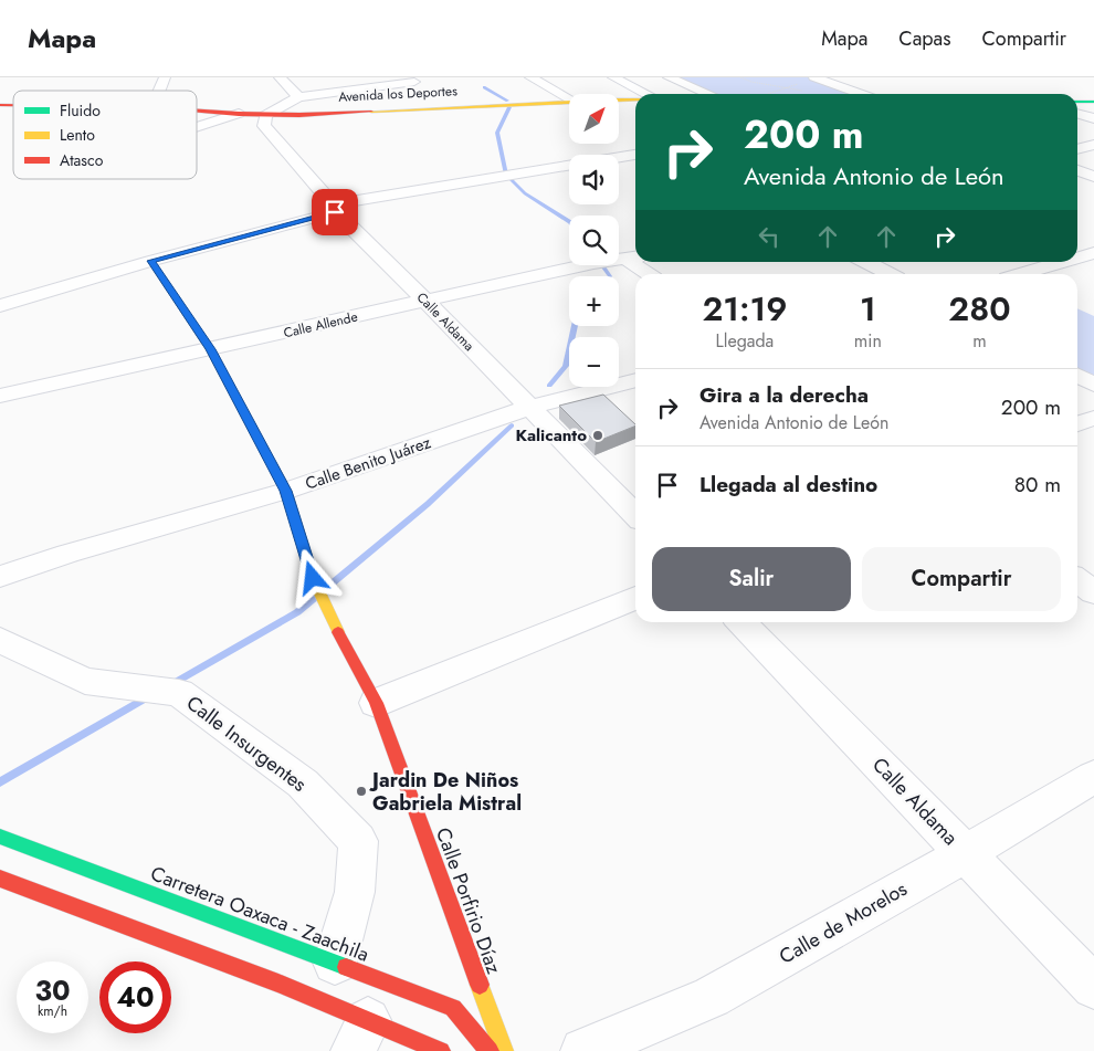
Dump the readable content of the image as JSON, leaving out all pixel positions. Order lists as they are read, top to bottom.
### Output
{
  "streets": {
    "street": [
      "Avenida los Deportes",
      "Calle Aldama",
      "Calle Allende",
      "Calle Benito Juárez",
      "Calle Insurgentes",
      "Calle Porfirio Díaz",
      "Carretera Oaxaca - Zaachila",
      "Calle de Morelos"
    ]
  },
  "crossings": [
    ["Avenida los Deportes", "Calle Aldama"],
    ["Calle Aldama", "Calle Allende"],
    ["Calle Aldama", "Calle Benito Juárez"],
    ["Calle Aldama", "Calle de Morelos"],
    ["Calle Benito Juárez", "Calle Porfirio Díaz"],
    ["Calle Insurgentes", "Carretera Oaxaca - Zaachila"]
  ],
  "places": ["Kalicanto", "Jardin De Niños Gabriela Mistral"],
  "legend": ["Fluido", "Lento", "Atasco"],
  "north": "top right",
  "page": {
    "header": "Mapa",
    "nav": ["Mapa", "Capas", "Compartir"],
    "map_buttons": ["+", "−"],
    "turn": ["200 m", "Avenida Antonio de León"],
    "eta": [
      "21:19",
      "Llegada",
      "1",
      "min",
      "280",
      "m"
    ],
    "list": [
      {
        "name": "Gira a la derecha",
        "note": "Avenida Antonio de León",
        "value": "200 m"
      },
      {
        "name": "Llegada al destino",
        "value": "80 m"
      }
    ],
    "buttons": ["Salir", "Compartir"],
    "speed": "30 km/h",
    "limit": "40"
  }
}
